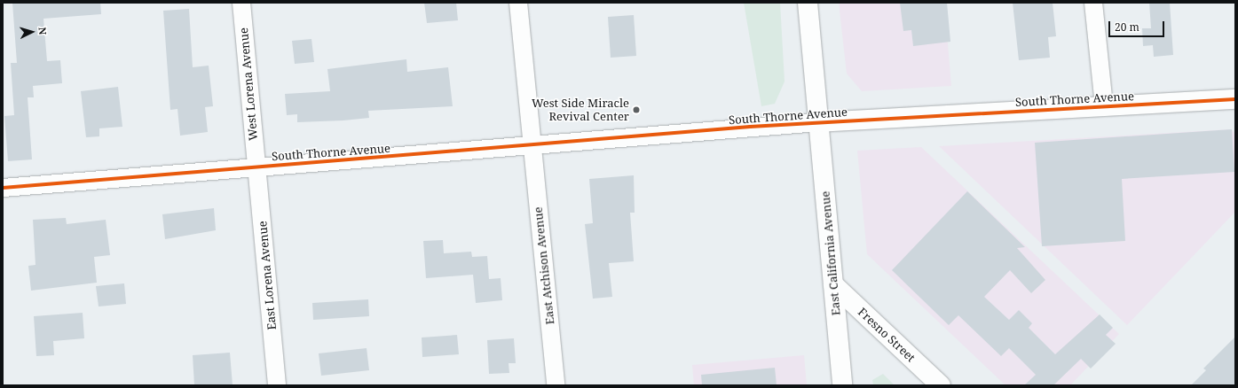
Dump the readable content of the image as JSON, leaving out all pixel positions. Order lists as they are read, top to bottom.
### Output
{
  "streets": {
    "main road": ["South Thorne Avenue", "East California Avenue", "Fresno Street"],
    "street": ["West Lorena Avenue", "East Atchison Avenue", "East Lorena Avenue"]
  },
  "crossings": [
    ["West Lorena Avenue", "South Thorne Avenue"],
    ["West Lorena Avenue", "East Lorena Avenue"],
    ["South Thorne Avenue", "East California Avenue"],
    ["South Thorne Avenue", "East Atchison Avenue"],
    ["South Thorne Avenue", "East Lorena Avenue"],
    ["East California Avenue", "Fresno Street"]
  ],
  "places": ["West Side Miracle Revival Center"],
  "scale_bar": "20 m",
  "north": "right"
}
